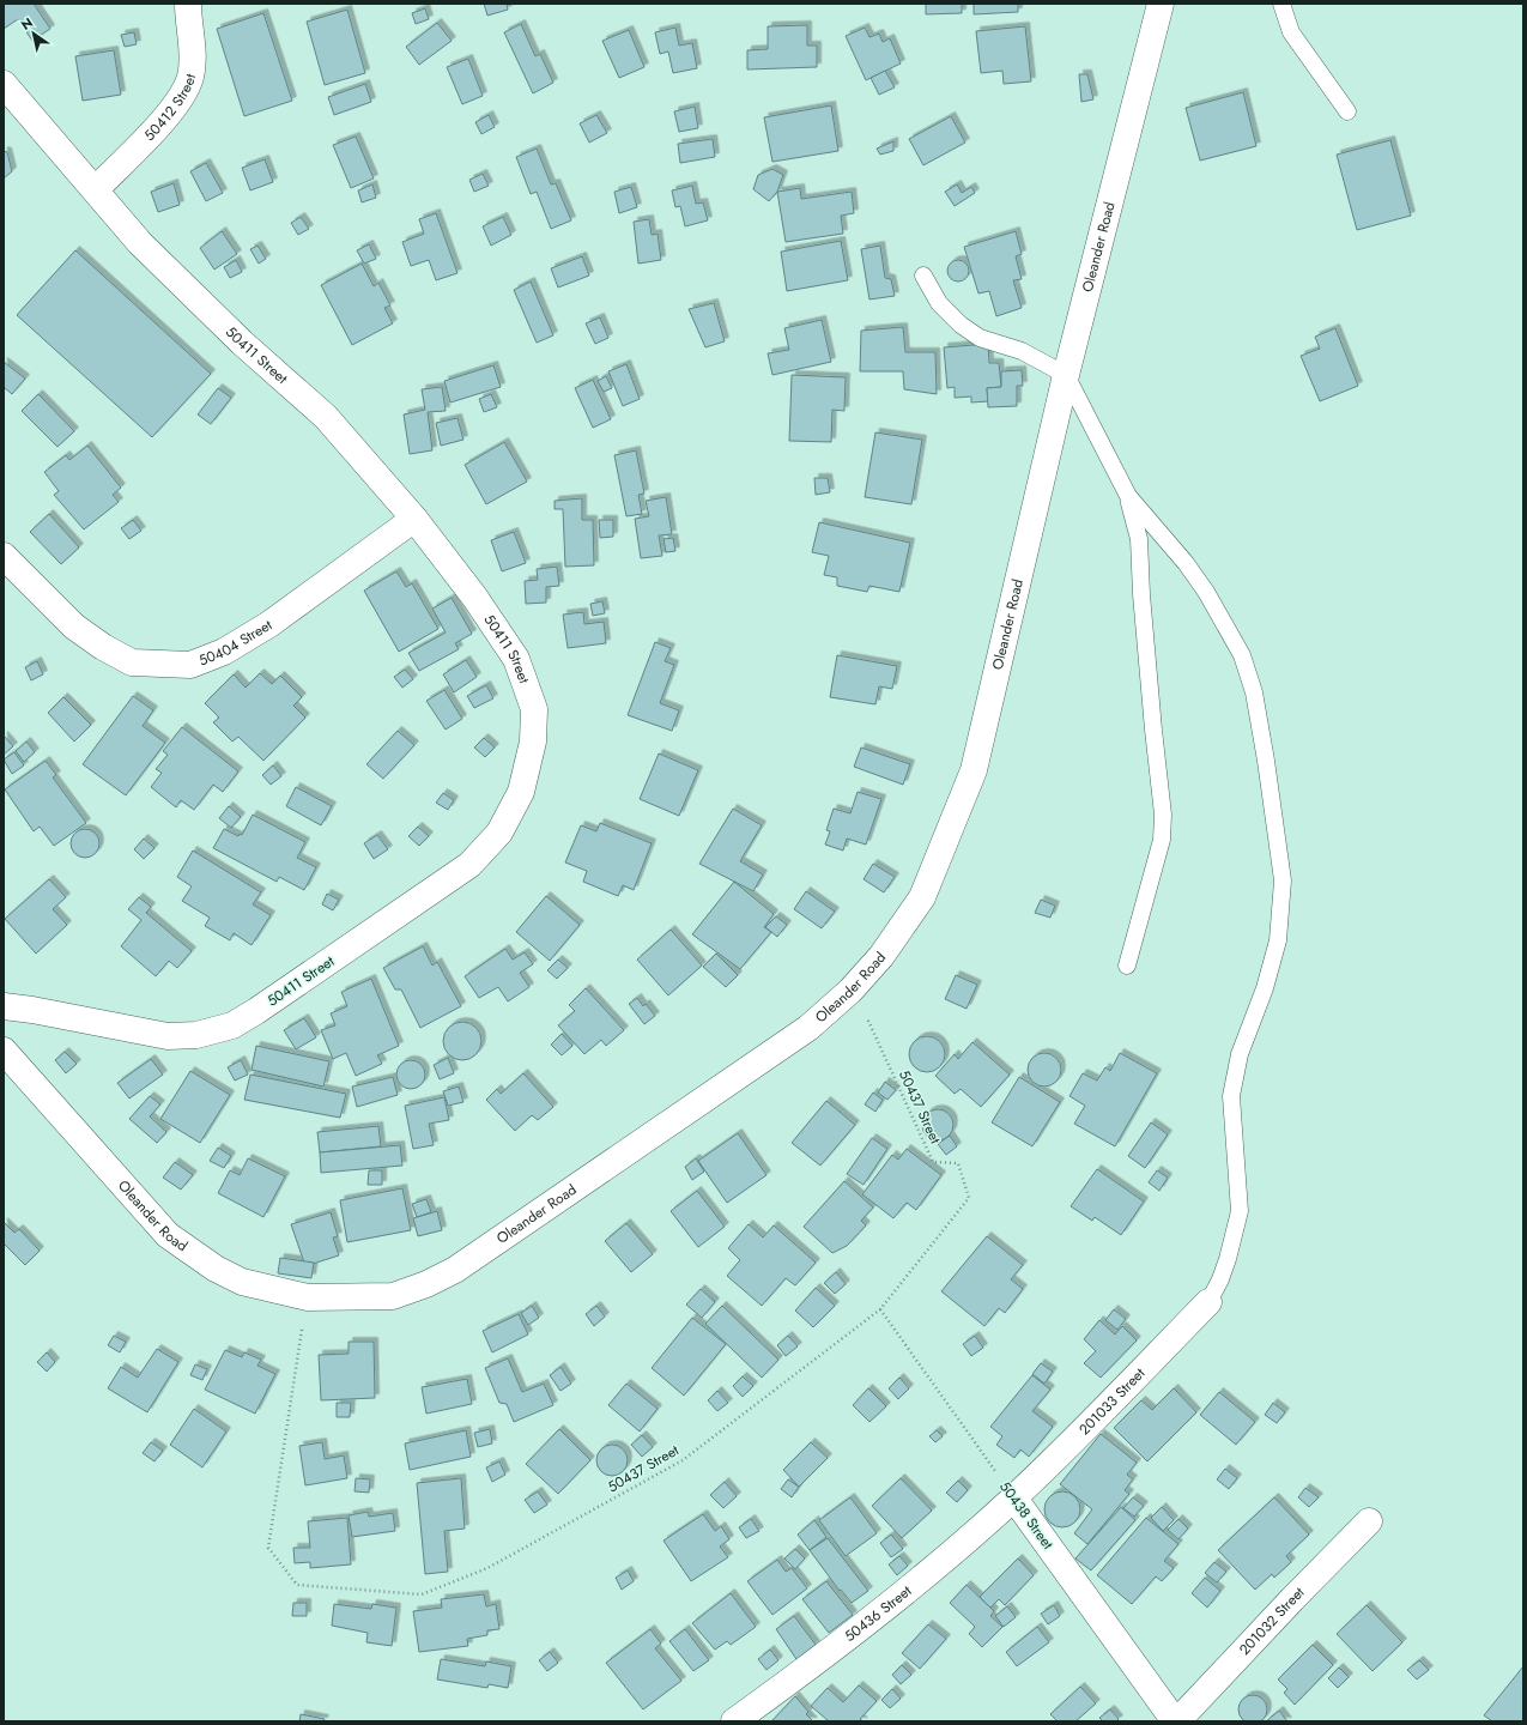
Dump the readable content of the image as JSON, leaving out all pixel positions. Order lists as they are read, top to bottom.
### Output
{
  "streets": {
    "street": [
      "50412 Street",
      "Oleander Road",
      "50411 Street",
      "50404 Street",
      "201033 Street",
      "50438 Street",
      "50436 Street",
      "201032 Street"
    ],
    "path": ["50437 Street"]
  },
  "crossings": [
    ["50412 Street", "50411 Street"],
    ["Oleander Road", "50437 Street"],
    ["50411 Street", "50404 Street"],
    ["50437 Street", "50438 Street"],
    ["201033 Street", "50438 Street"],
    ["201033 Street", "50436 Street"],
    ["50438 Street", "50436 Street"],
    ["50438 Street", "201032 Street"]
  ],
  "north": "top left"
}
